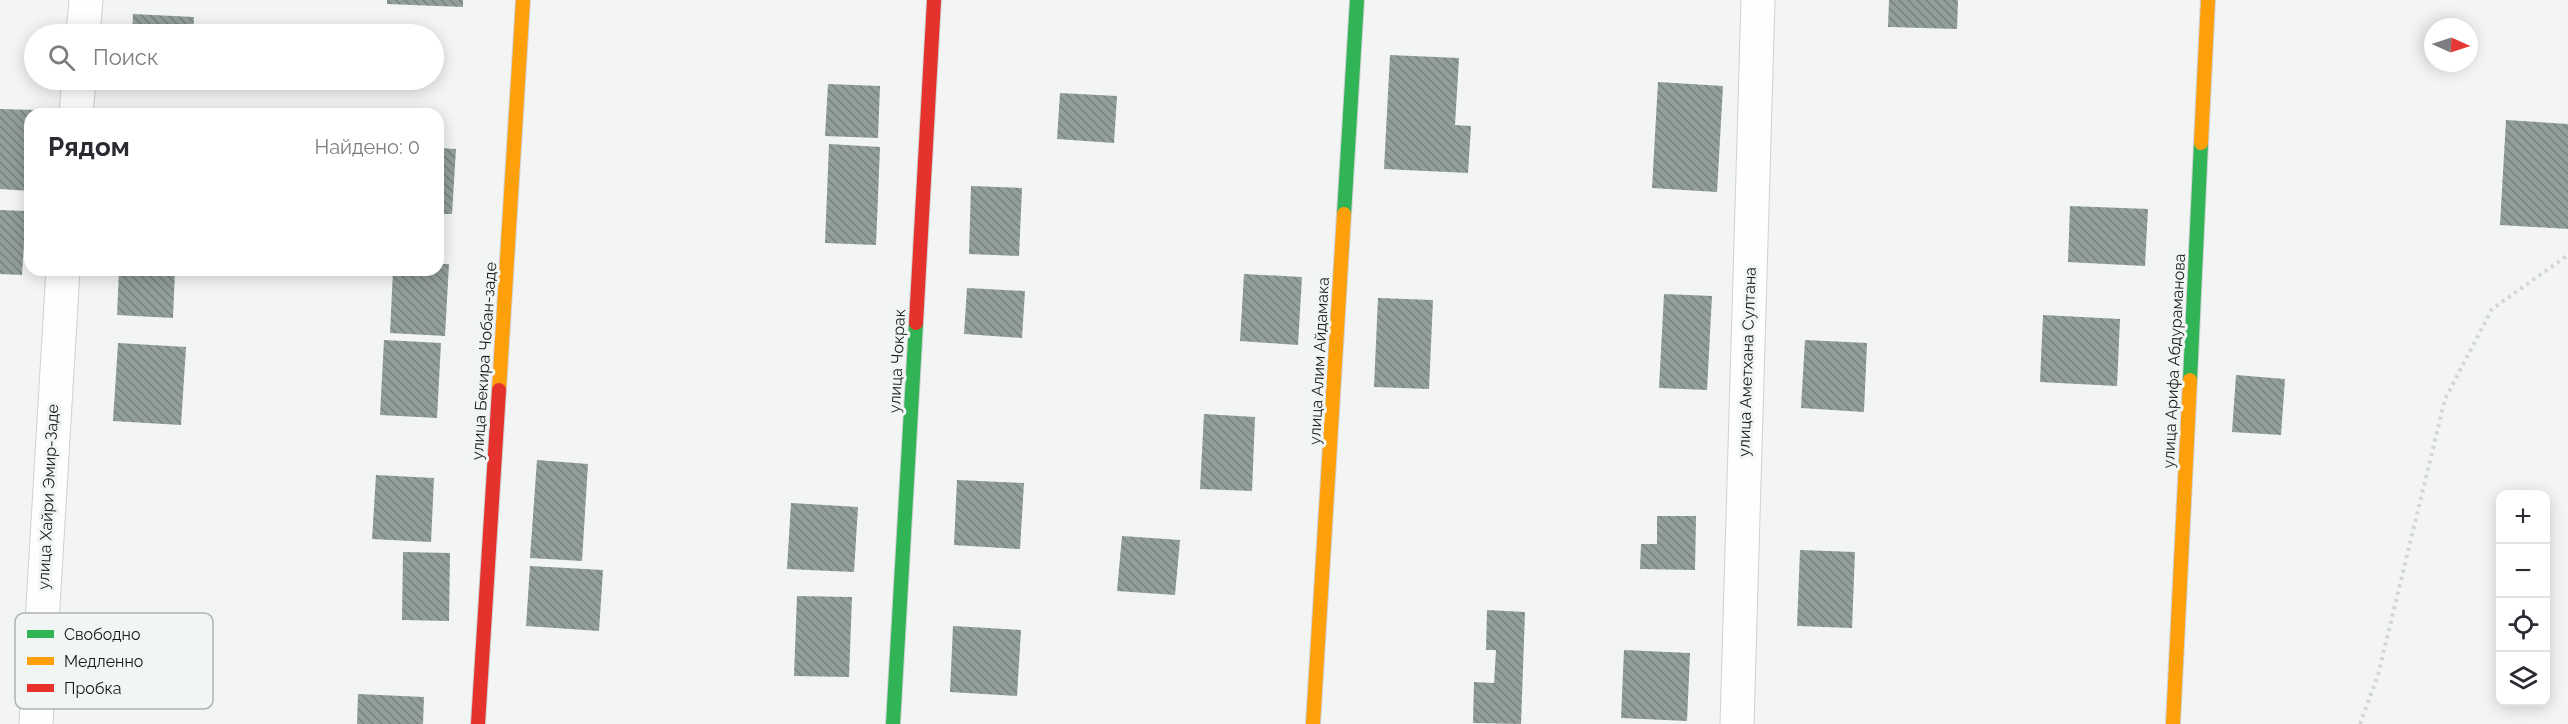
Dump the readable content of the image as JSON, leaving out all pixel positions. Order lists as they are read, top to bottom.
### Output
{
  "streets": {
    "street": [
      "улица Бекира Чобан-заде",
      "улица Чокрак",
      "улица Алим Айдамака",
      "улица Арифа Абдураманова",
      "улица Аметхана Султана",
      "улица Хайри Эмир-Заде"
    ]
  },
  "legend": ["Свободно", "Медленно", "Пробка"],
  "north": "right",
  "page": {
    "search": "Поиск",
    "heading": ["Рядом", "Найдено: 0"],
    "map_buttons": ["+", "−"]
  }
}
